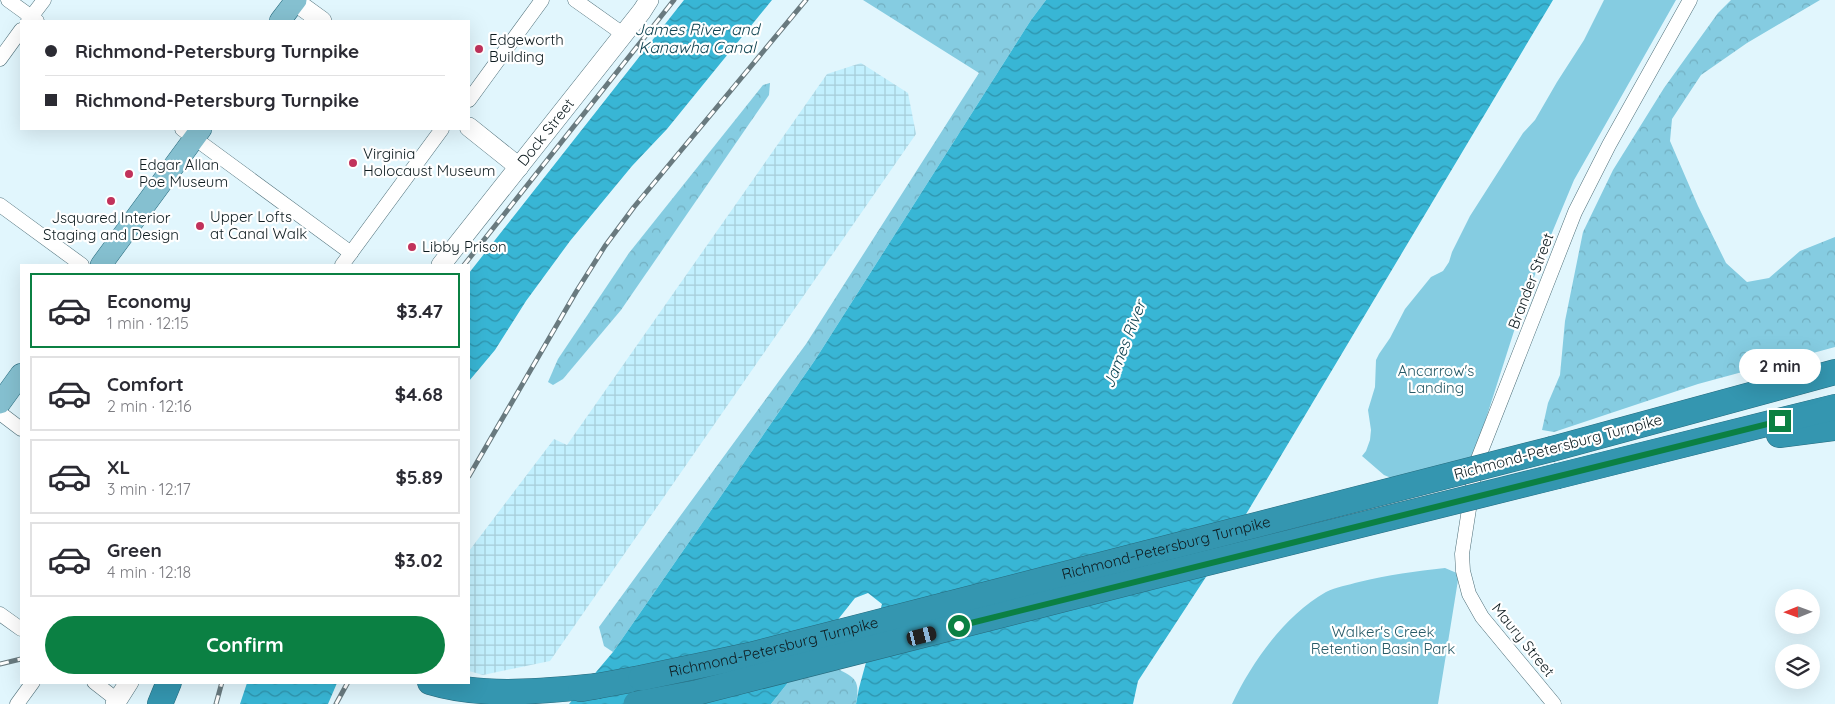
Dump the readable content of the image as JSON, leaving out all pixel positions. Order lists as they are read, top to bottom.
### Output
{
  "streets": {
    "highway": ["Richmond-Petersburg Turnpike"],
    "main road": ["Dock Street"],
    "street": ["Brander Street", "Maury Street"]
  },
  "crossings": [
    ["Brander Street", "Maury Street"]
  ],
  "water": ["James River and Kanawha Canal", "James River"],
  "parks": ["Ancarrow's Landing", "Walker's Creek Retention Basin Park"],
  "places": [
    "Edgeworth Building",
    "Virginia Holocaust Museum",
    "Edgar Allan Poe Museum",
    "Jsquared Interior Staging and Design",
    "Upper Lofts at Canal Walk",
    "Libby Prison"
  ],
  "north": "left",
  "page": {
    "banner": ["Richmond-Petersburg Turnpike", "Richmond-Petersburg Turnpike"],
    "list": [
      {
        "name": "Economy",
        "note": "1 min · 12:15",
        "value": "$3.47"
      },
      {
        "name": "Comfort",
        "note": "2 min · 12:16",
        "value": "$4.68"
      },
      {
        "name": "XL",
        "note": "3 min · 12:17",
        "value": "$5.89"
      },
      {
        "name": "Green",
        "note": "4 min · 12:18",
        "value": "$3.02"
      }
    ],
    "bubble": "2 min",
    "buttons": "Confirm"
  }
}
